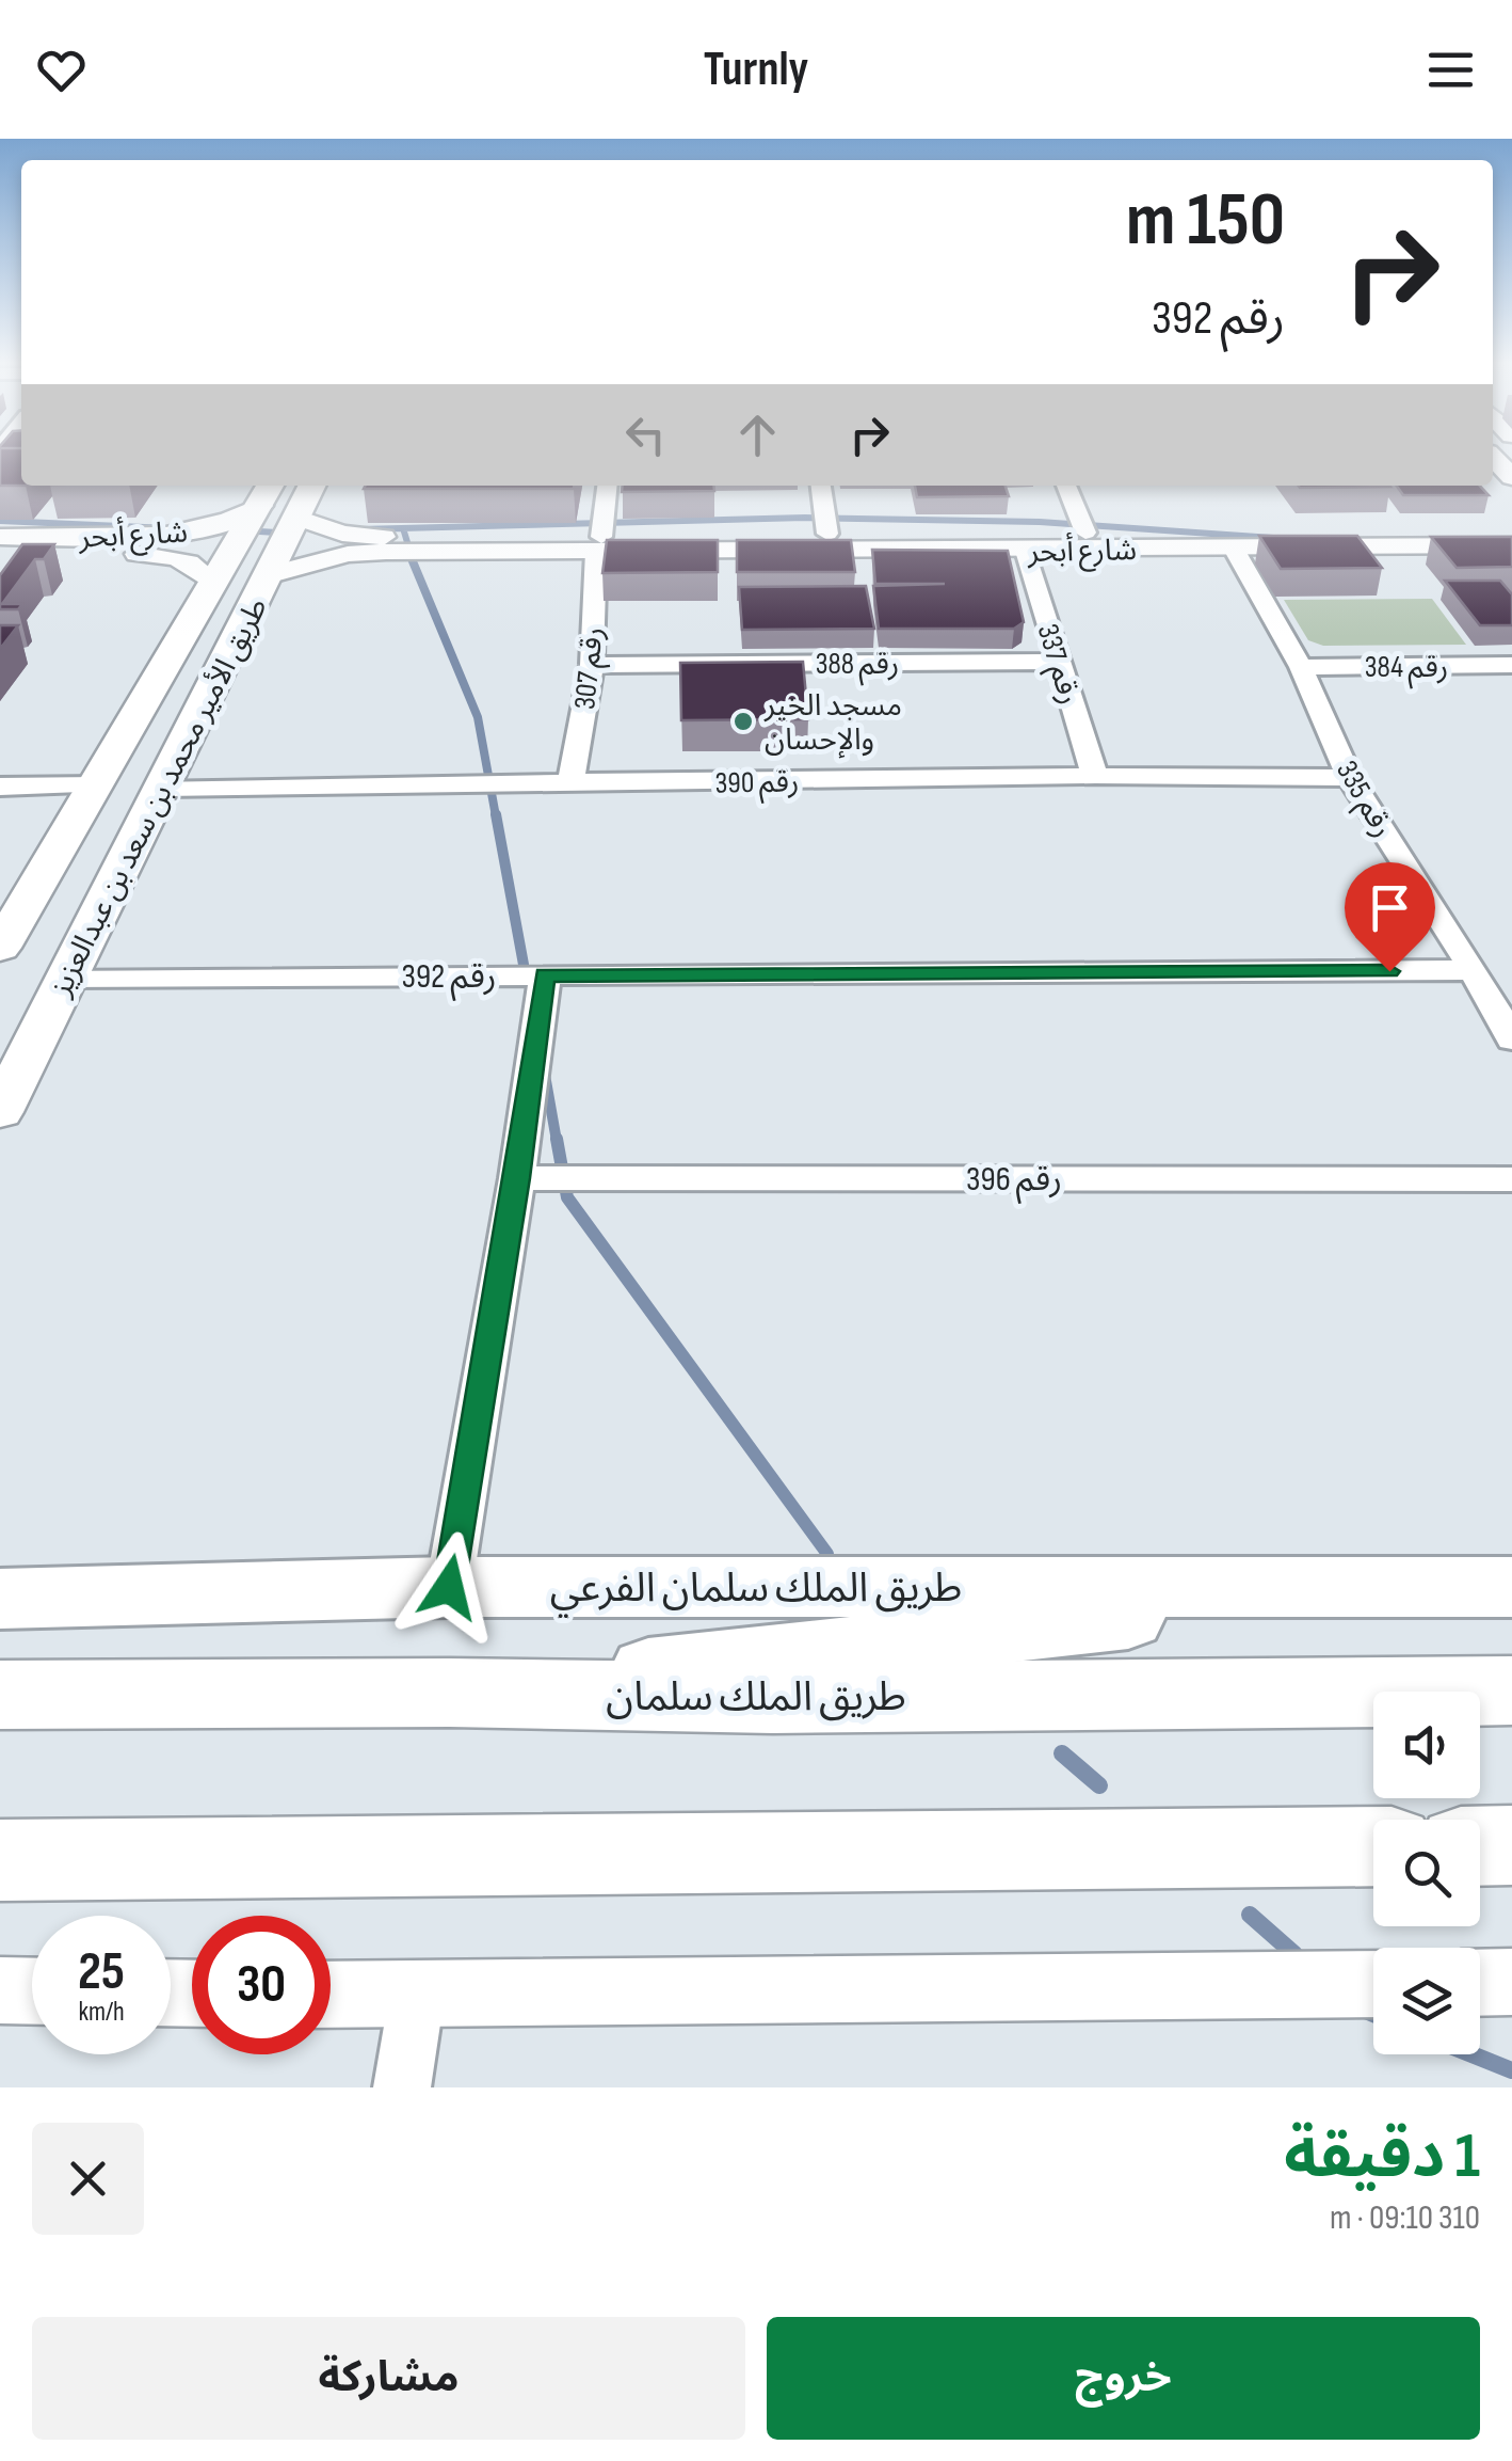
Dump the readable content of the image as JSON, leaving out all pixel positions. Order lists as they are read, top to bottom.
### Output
{
  "streets": {
    "highway": ["طريق الملك سلمان"],
    "main road": ["طريق الأمير محمد بن سعد بن عبدالعزيز", "طريق الملك سلمان الفرعي"],
    "street": [
      "شارع أبحر",
      "رقم 388",
      "رقم 337",
      "رقم 384",
      "رقم 307",
      "رقم 390",
      "رقم 335",
      "رقم 392",
      "رقم 396"
    ]
  },
  "crossings": [
    ["شارع أبحر", "رقم 337"],
    ["شارع أبحر", "رقم 307"],
    ["شارع أبحر", "طريق الأمير محمد بن سعد بن عبدالعزيز"],
    ["شارع أبحر", "رقم 335"],
    ["رقم 388", "رقم 337"],
    ["رقم 388", "رقم 307"],
    ["رقم 337", "رقم 390"],
    ["رقم 384", "رقم 335"],
    ["رقم 307", "رقم 390"],
    ["رقم 390", "طريق الأمير محمد بن سعد بن عبدالعزيز"],
    ["رقم 390", "رقم 335"],
    ["طريق الأمير محمد بن سعد بن عبدالعزيز", "رقم 392"],
    ["رقم 335", "رقم 392"]
  ],
  "places": ["مسجد الخير والإحسان"],
  "page": {
    "header": "Turnly",
    "turn": ["150 m", "رقم 392"],
    "speed": "25 km/h",
    "limit": "30",
    "heading": ["1 دقيقة", "310 m · 09:10"],
    "buttons": ["خروج", "مشاركة"]
  }
}
